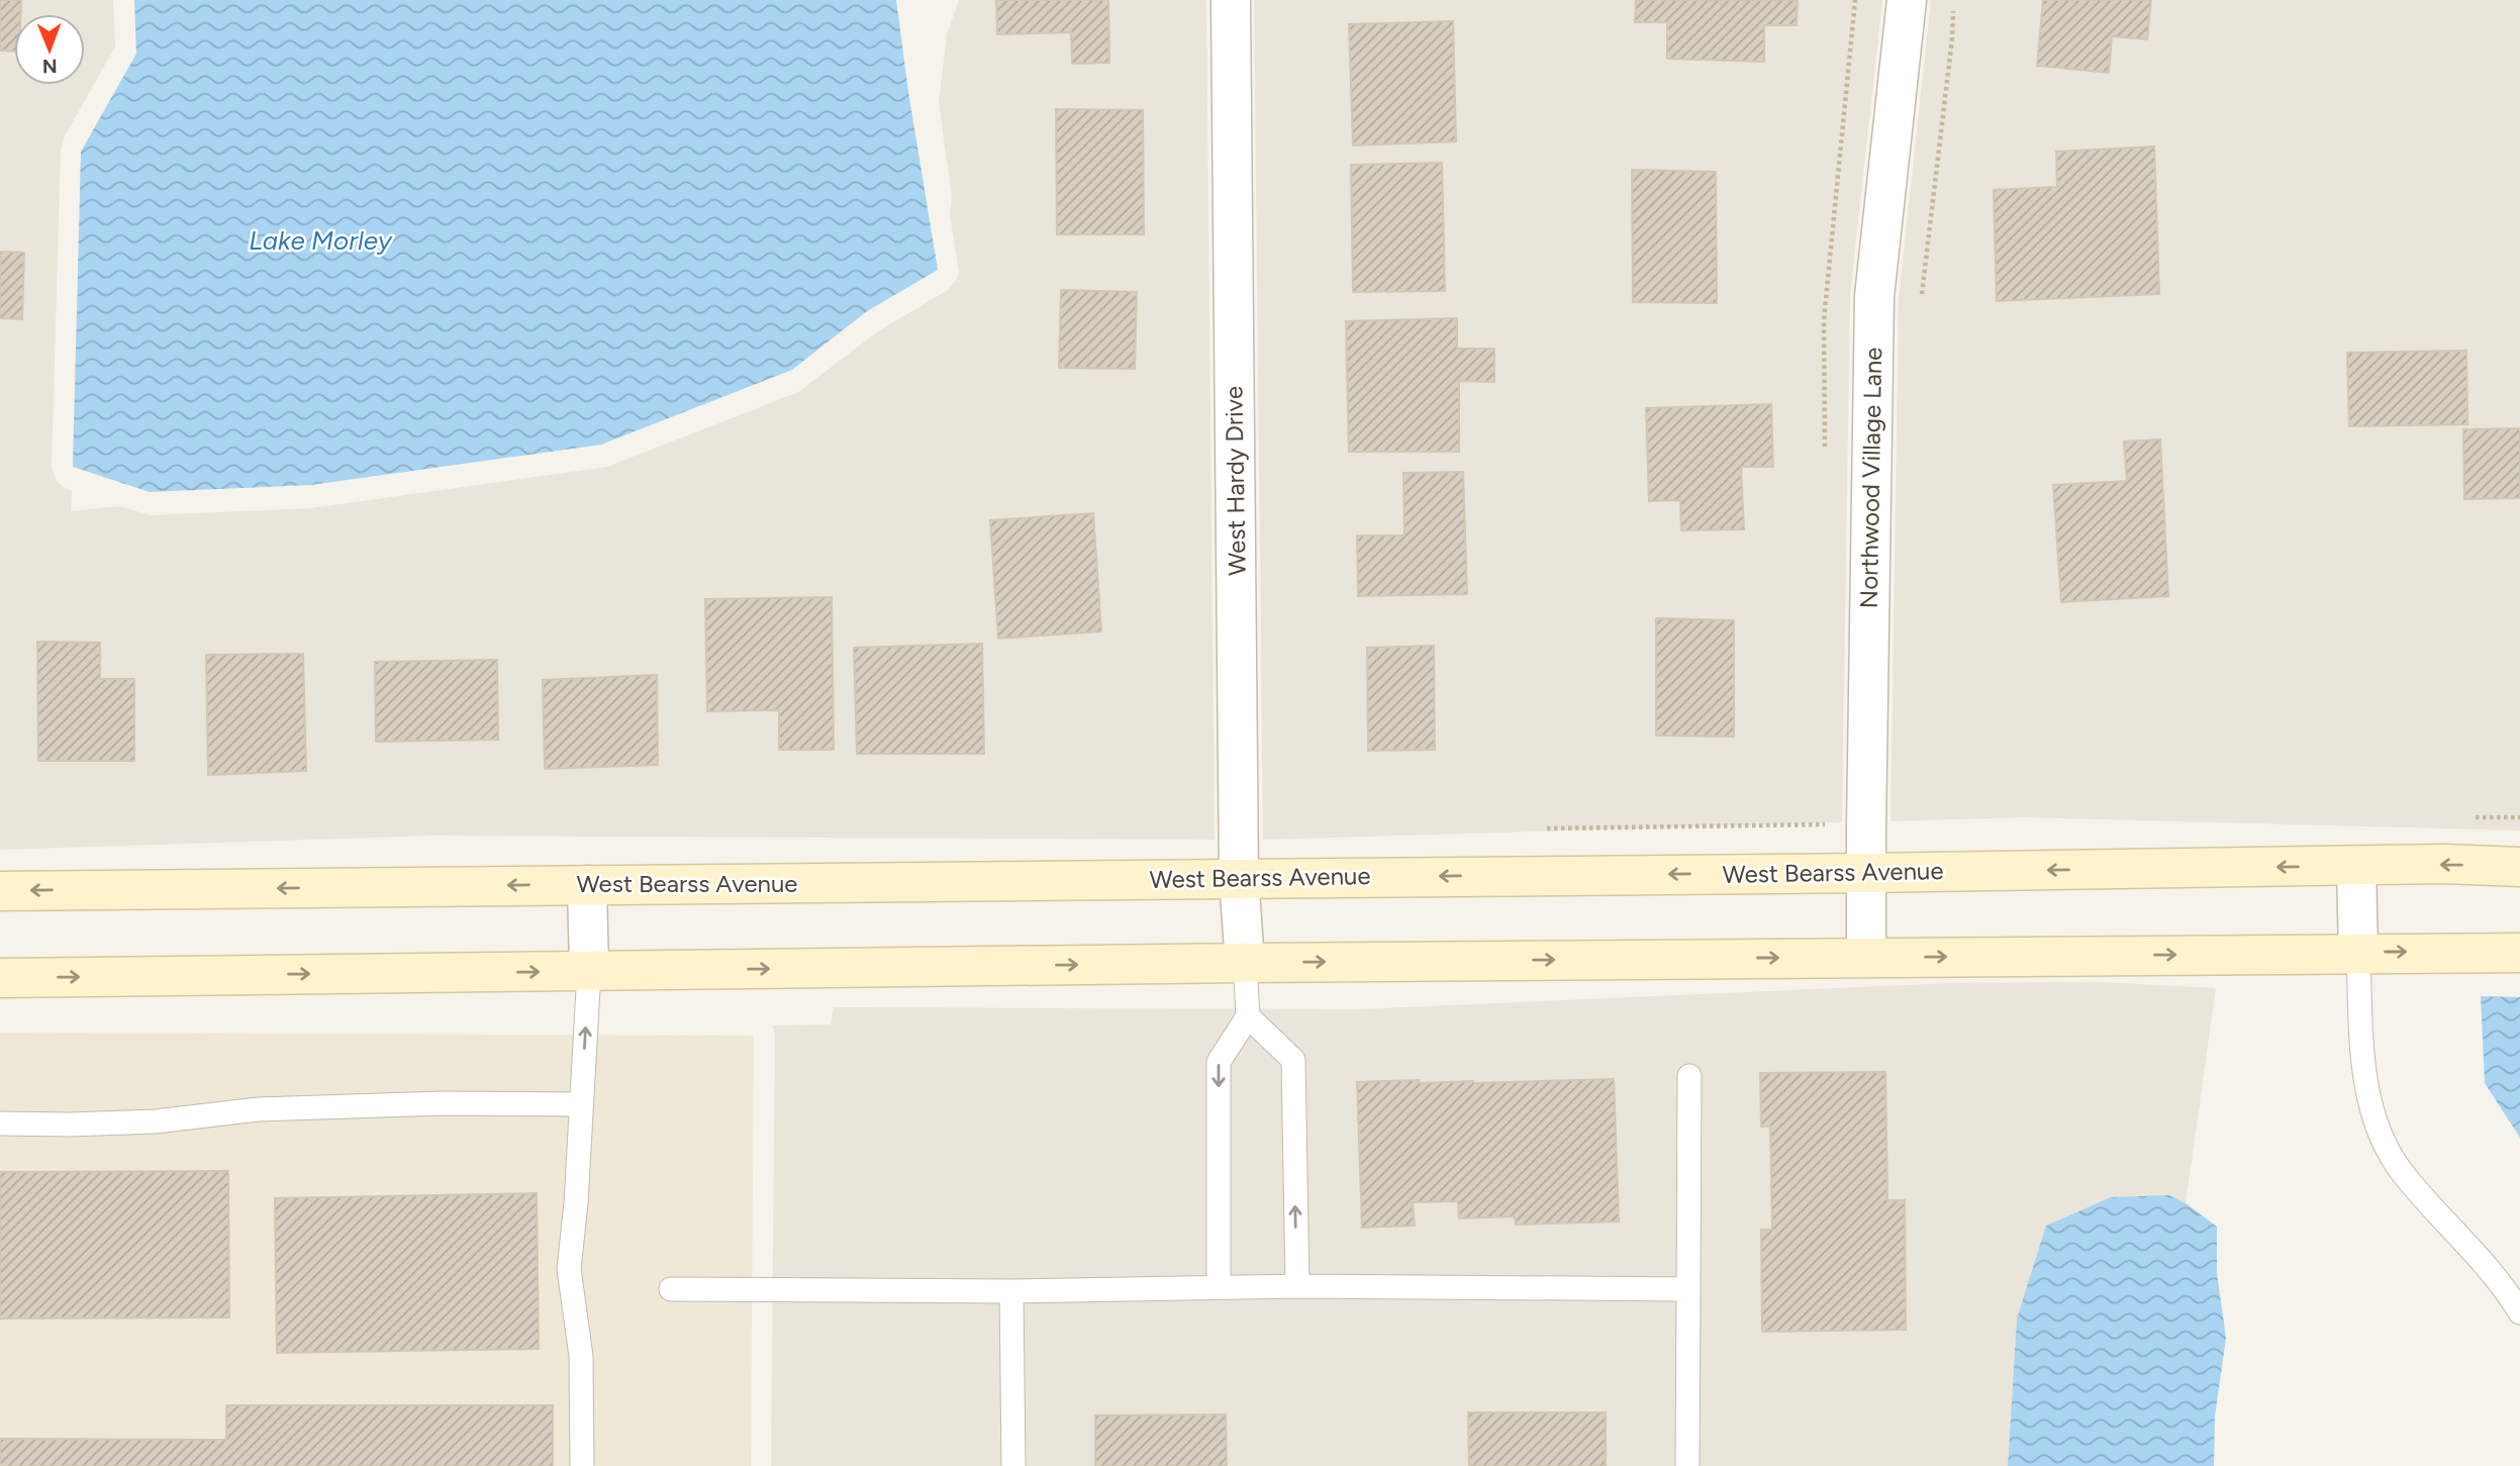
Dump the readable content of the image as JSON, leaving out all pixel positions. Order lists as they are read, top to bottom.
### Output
{
  "streets": {
    "main road": ["West Bearss Avenue"],
    "street": ["Northwood Village Lane", "West Hardy Drive"]
  },
  "crossings": [
    ["Northwood Village Lane", "West Bearss Avenue"],
    ["West Hardy Drive", "West Bearss Avenue"]
  ],
  "water": ["Lake Morley"],
  "north": "bottom"
}
